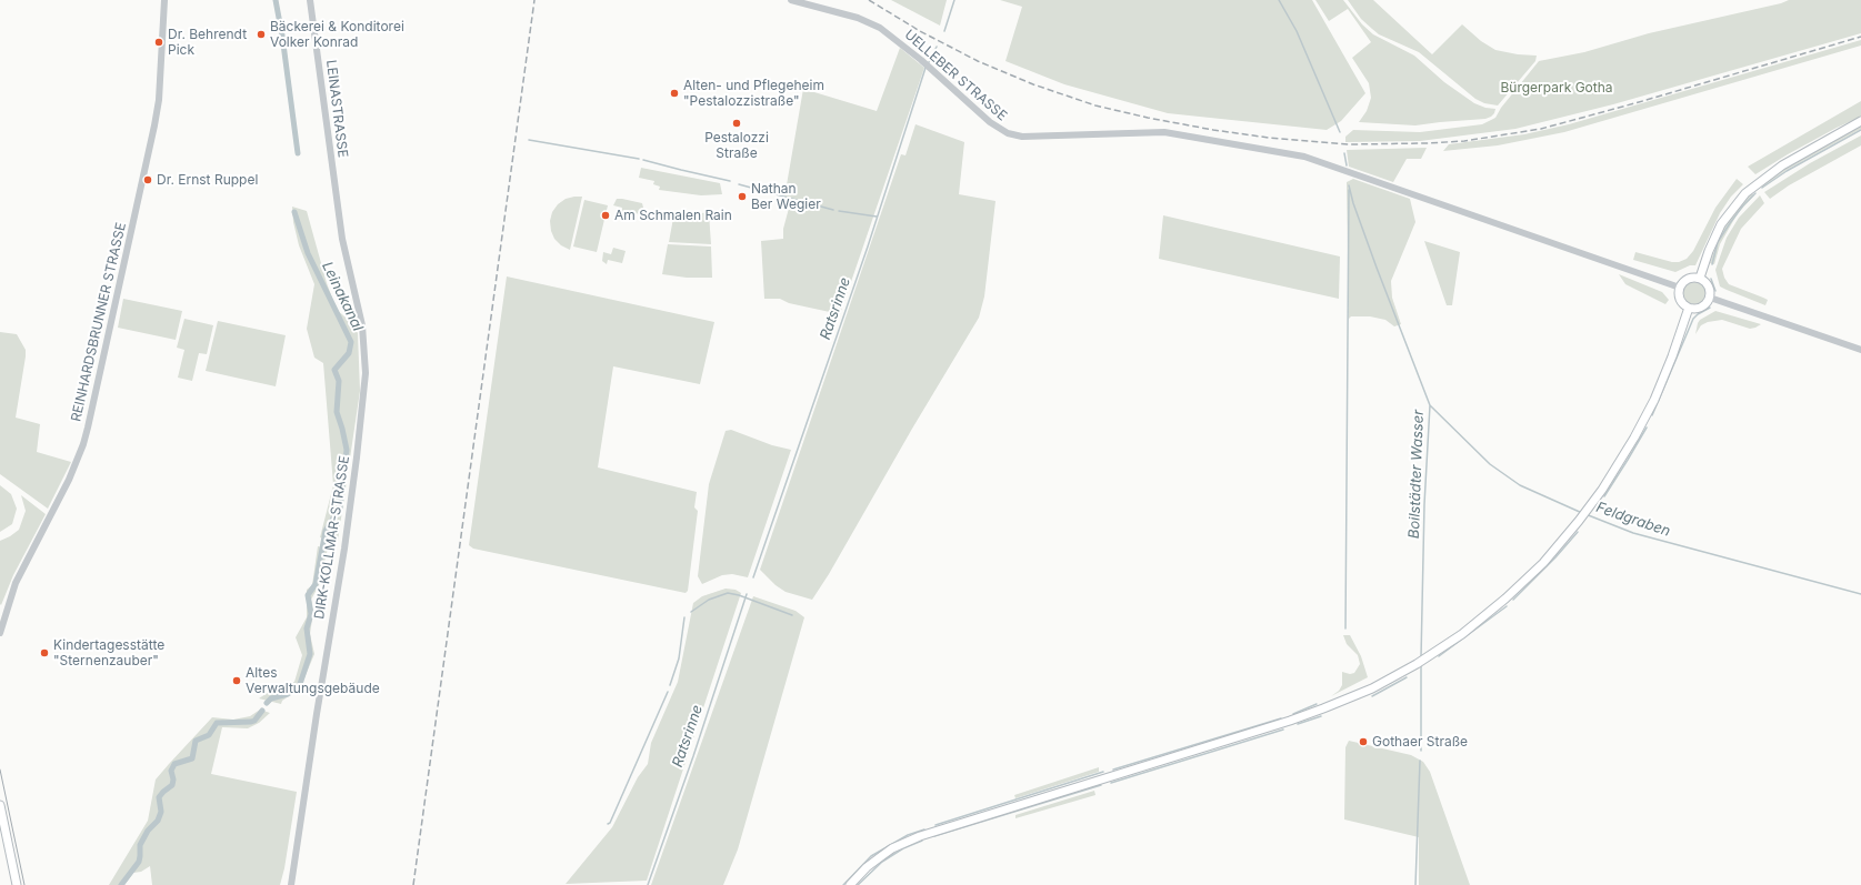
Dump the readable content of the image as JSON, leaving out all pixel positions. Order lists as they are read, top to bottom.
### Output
{
  "streets": {
    "street": [
      "UELLEBER STRASSE",
      "LEINASTRASSE",
      "REINHARDSBRUNNER STRASSE",
      "DIRK-KOLLMAR-STRASSE"
    ]
  },
  "crossings": [
    ["LEINASTRASSE", "DIRK-KOLLMAR-STRASSE"]
  ],
  "water": [
    "Leinakanal",
    "Ratsrinne",
    "Boilstädter Wasser",
    "Feldgraben"
  ],
  "parks": ["Bürgerpark Gotha"],
  "places": [
    "Bäckerei & Konditorei Volker Konrad",
    "Dr. Behrendt Pick",
    "Alten- und Pflegeheim \"Pestalozzistraße\"",
    "Pestalozzi Straße",
    "Dr. Ernst Ruppel",
    "Nathan Ber Wegier",
    "Am Schmalen Rain",
    "Kindertagesstätte \"Sternenzauber\"",
    "Altes Verwaltungsgebäude",
    "Gothaer Straße"
  ]
}
